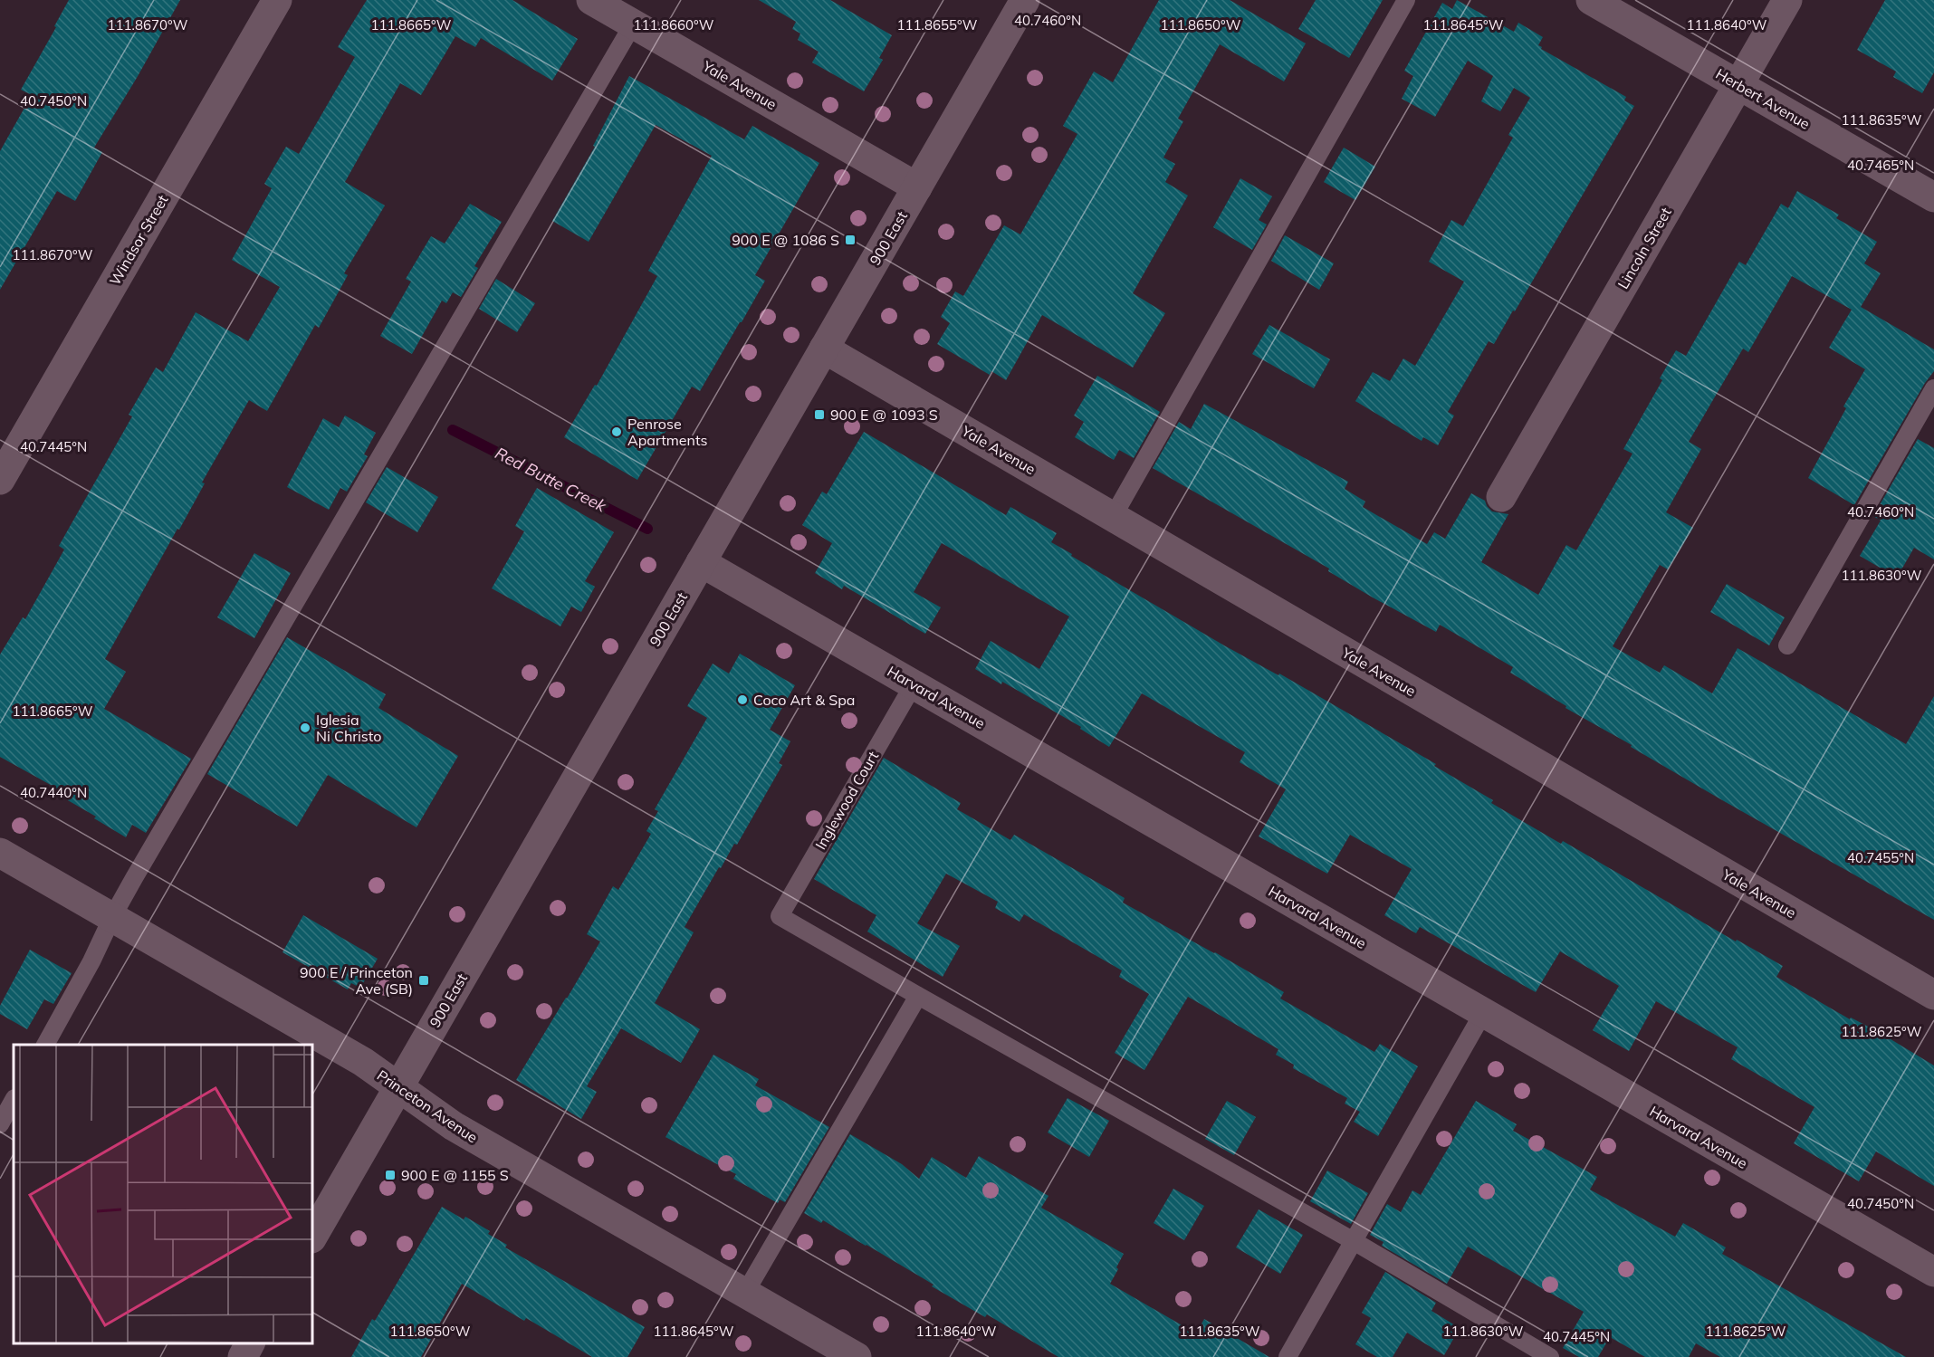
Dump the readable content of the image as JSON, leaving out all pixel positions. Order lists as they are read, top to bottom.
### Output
{
  "streets": {
    "street": [
      "Yale Avenue",
      "Herbert Avenue",
      "900 East",
      "Windsor Street",
      "Lincoln Street",
      "Harvard Avenue",
      "Princeton Avenue"
    ],
    "lane": ["Inglewood Court"]
  },
  "crossings": [
    ["Yale Avenue", "900 East"],
    ["Herbert Avenue", "Lincoln Street"],
    ["900 East", "Harvard Avenue"],
    ["900 East", "Princeton Avenue"],
    ["Harvard Avenue", "Inglewood Court"]
  ],
  "water": ["Red Butte Creek"],
  "places": {
    "transit": [
      "900 E @ 1086 S",
      "900 E @ 1093 S",
      "900 E / Princeton Ave (SB)",
      "900 E @ 1155 S"
    ],
    "other": ["Penrose Apartments", "Coco Art & Spa", "Iglesia Ni Christo"]
  },
  "coordinates": [
    "40.7460°N",
    "111.8670°W",
    "111.8665°W",
    "111.8660°W",
    "111.8655°W",
    "111.8650°W",
    "111.8645°W",
    "111.8640°W",
    "40.7450°N",
    "111.8635°W",
    "40.7465°N",
    "40.7445°N",
    "111.8630°W",
    "40.7440°N",
    "40.7455°N",
    "111.8625°W"
  ]
}
